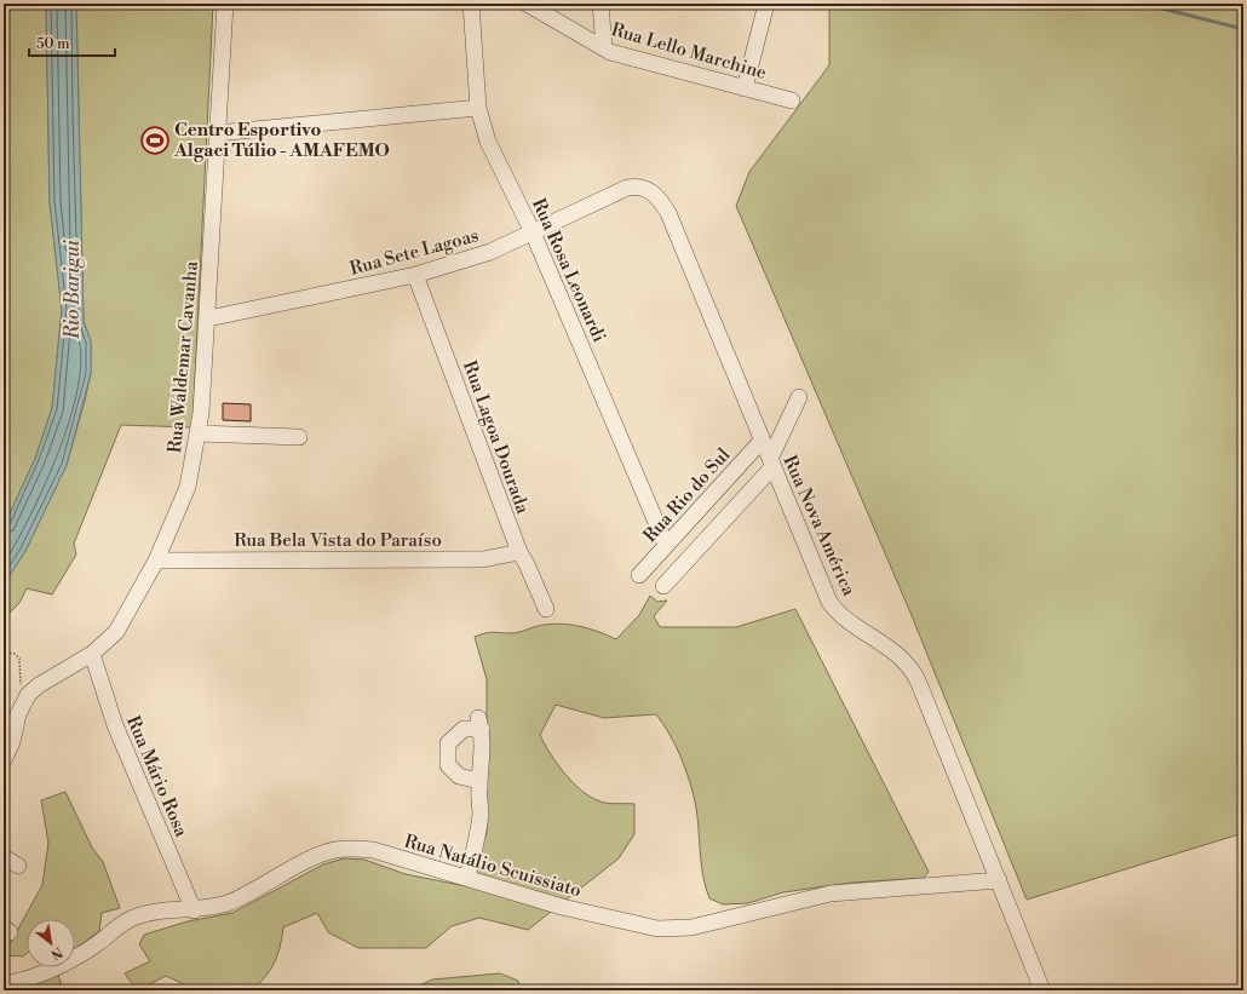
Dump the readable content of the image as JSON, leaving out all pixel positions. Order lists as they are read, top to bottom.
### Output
{
  "streets": {
    "street": [
      "Rua Lello Marchine",
      "Rua Sete Lagoas",
      "Rua Rosa Leonardi",
      "Rua Waldemar Cavanha",
      "Rua Lagoa Dourada",
      "Rua Rio do Sul",
      "Rua Nova América",
      "Rua Bela Vista do Paraíso",
      "Rua Mário Rosa",
      "Rua Natálio Scuissiato"
    ]
  },
  "crossings": [
    ["Rua Sete Lagoas", "Rua Rosa Leonardi"],
    ["Rua Sete Lagoas", "Rua Waldemar Cavanha"],
    ["Rua Sete Lagoas", "Rua Lagoa Dourada"],
    ["Rua Sete Lagoas", "Rua Nova América"],
    ["Rua Rosa Leonardi", "Rua Rio do Sul"],
    ["Rua Waldemar Cavanha", "Rua Bela Vista do Paraíso"],
    ["Rua Waldemar Cavanha", "Rua Mário Rosa"],
    ["Rua Lagoa Dourada", "Rua Bela Vista do Paraíso"],
    ["Rua Rio do Sul", "Rua Nova América"],
    ["Rua Nova América", "Rua Natálio Scuissiato"],
    ["Rua Mário Rosa", "Rua Natálio Scuissiato"]
  ],
  "water": ["Rio Barigui"],
  "places": {
    "sports": ["Centro Esportivo Algaci Túlio - AMAFEMO"]
  },
  "scale_bar": "50 m",
  "north": "bottom right"
}
